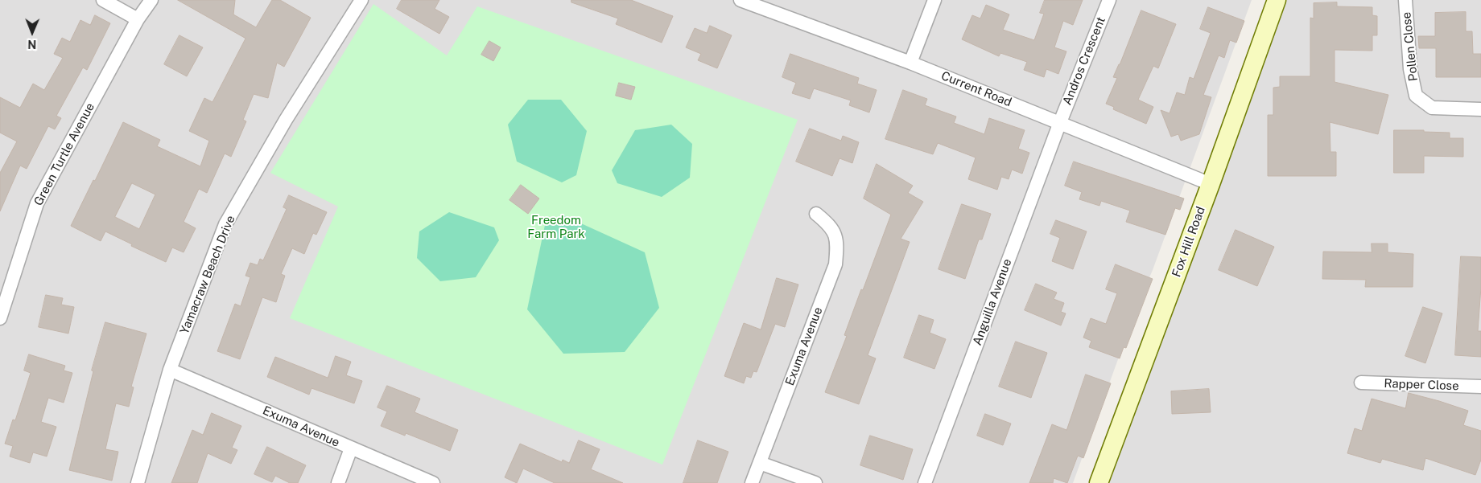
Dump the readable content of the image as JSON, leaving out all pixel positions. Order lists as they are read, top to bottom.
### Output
{
  "streets": {
    "main road": ["Fox Hill Road"],
    "street": [
      "Pollen Close",
      "Andros Crescent",
      "Current Road",
      "Green Turtle Avenue",
      "Yamacraw Beach Drive",
      "Anguilla Avenue",
      "Exuma Avenue",
      "Rapper Close"
    ]
  },
  "crossings": [
    ["Andros Crescent", "Current Road"],
    ["Andros Crescent", "Anguilla Avenue"],
    ["Current Road", "Fox Hill Road"],
    ["Current Road", "Anguilla Avenue"],
    ["Yamacraw Beach Drive", "Exuma Avenue"]
  ],
  "parks": ["Freedom Farm Park"],
  "north": "bottom"
}
